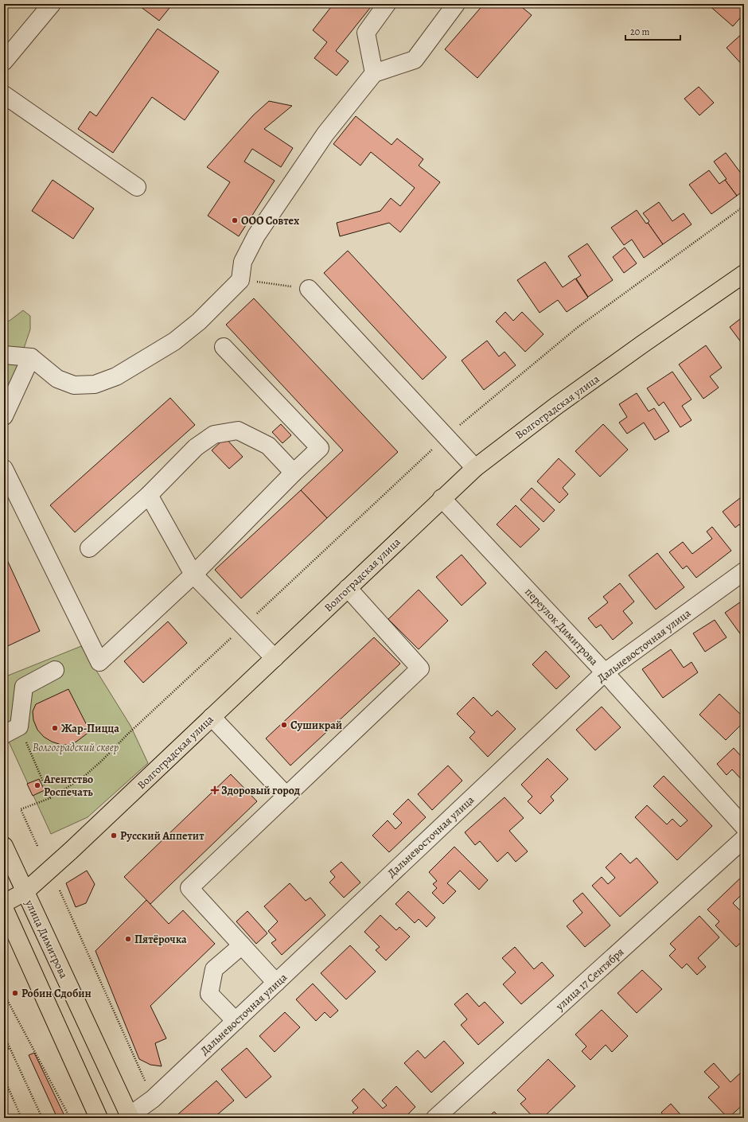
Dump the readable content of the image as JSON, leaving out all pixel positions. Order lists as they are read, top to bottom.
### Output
{
  "streets": {
    "main road": ["Волгоградская улица", "улица Димитрова"],
    "street": ["переулок Димитрова", "Дальневосточная улица", "улица 17 Сентября"]
  },
  "crossings": [
    ["Волгоградская улица", "переулок Димитрова"],
    ["Волгоградская улица", "улица Димитрова"],
    ["переулок Димитрова", "Дальневосточная улица"],
    ["Дальневосточная улица", "улица Димитрова"]
  ],
  "parks": ["Волгоградский сквер"],
  "places": {
    "other": [
      "ООО Совтех",
      "Сушикрай",
      "Жар-Пицца",
      "Агентство Роспечать",
      "Русский Аппетит",
      "Пятёрочка",
      "Робин Сдобин"
    ],
    "health": ["Здоровый город"]
  },
  "scale_bar": "20 m"
}
